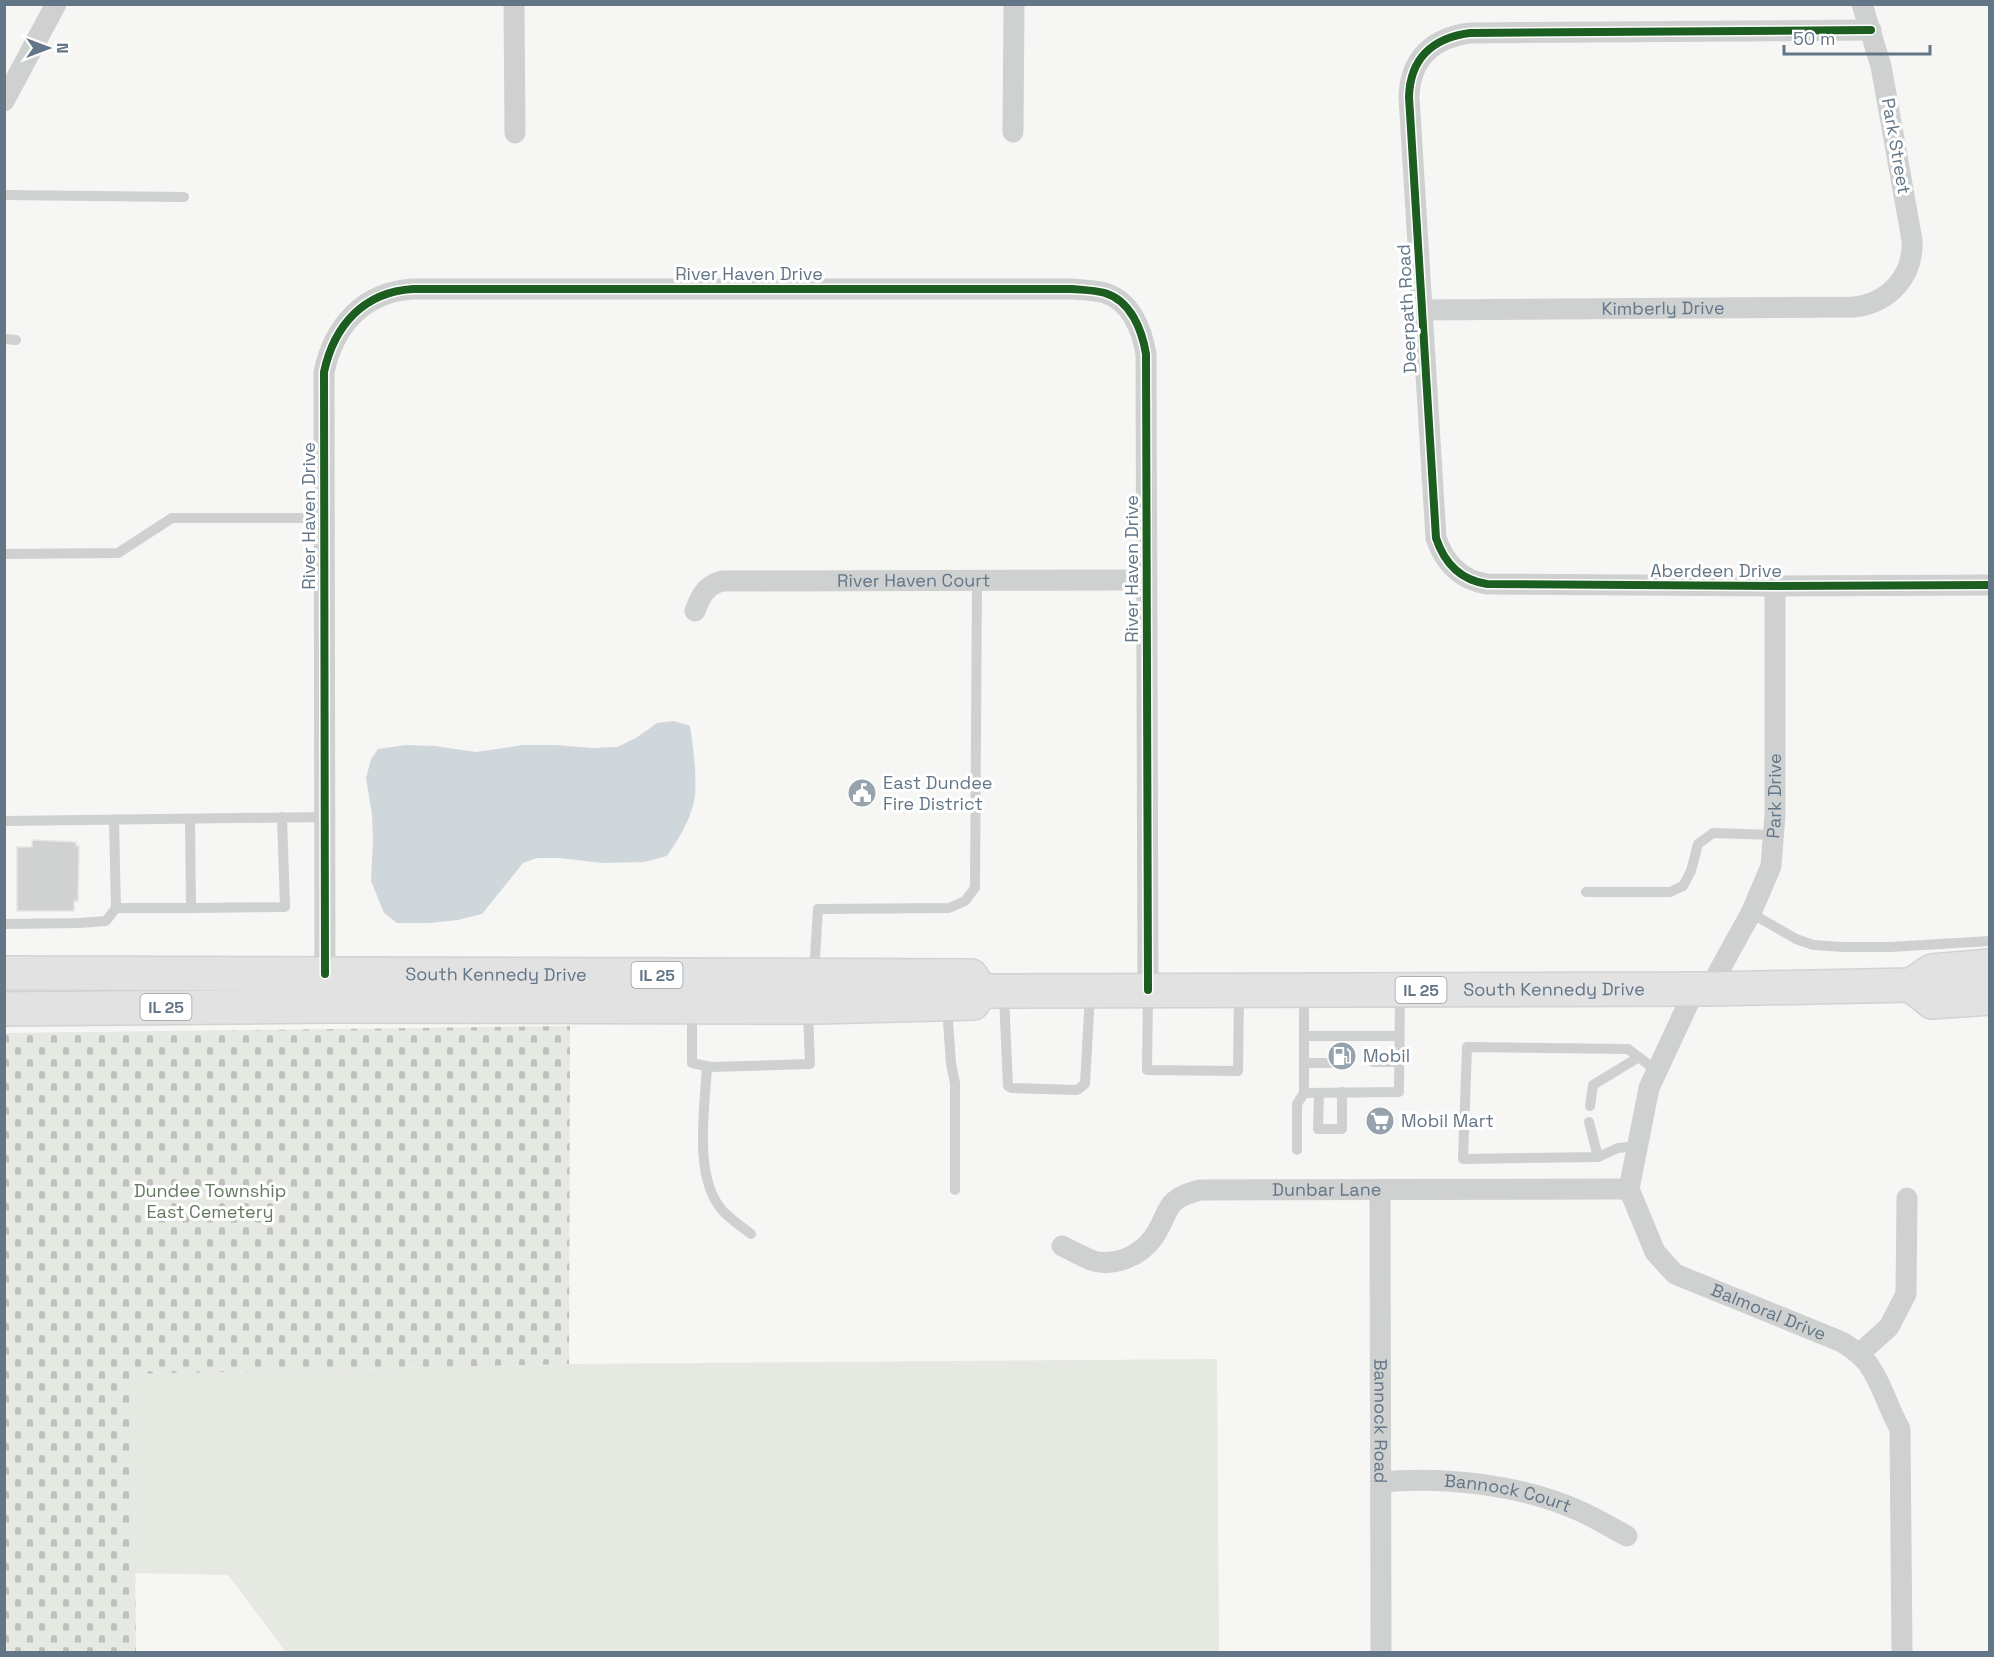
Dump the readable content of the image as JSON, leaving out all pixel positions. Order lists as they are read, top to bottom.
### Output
{
  "streets": {
    "main road": ["South Kennedy Drive", "IL 25"],
    "street": [
      "Park Street",
      "River Haven Drive",
      "Kimberly Drive",
      "Deerpath Road",
      "Aberdeen Drive",
      "River Haven Court",
      "Park Drive",
      "Dunbar Lane",
      "Balmoral Drive",
      "Bannock Road",
      "Bannock Court"
    ]
  },
  "crossings": [
    ["Park Street", "Kimberly Drive"],
    ["Park Street", "Deerpath Road"],
    ["River Haven Drive", "River Haven Court"],
    ["River Haven Drive", "South Kennedy Drive"],
    ["Kimberly Drive", "Deerpath Road"],
    ["Deerpath Road", "Aberdeen Drive"],
    ["Aberdeen Drive", "Park Drive"],
    ["Park Drive", "South Kennedy Drive"],
    ["Dunbar Lane", "Balmoral Drive"],
    ["Dunbar Lane", "Bannock Road"],
    ["Bannock Road", "Bannock Court"]
  ],
  "parks": ["Dundee Township East Cemetery"],
  "places": {
    "public building": ["East Dundee Fire District"],
    "fuel station": ["Mobil"],
    "supermarket": ["Mobil Mart"]
  },
  "scale_bar": "50 m",
  "north": "right"
}
